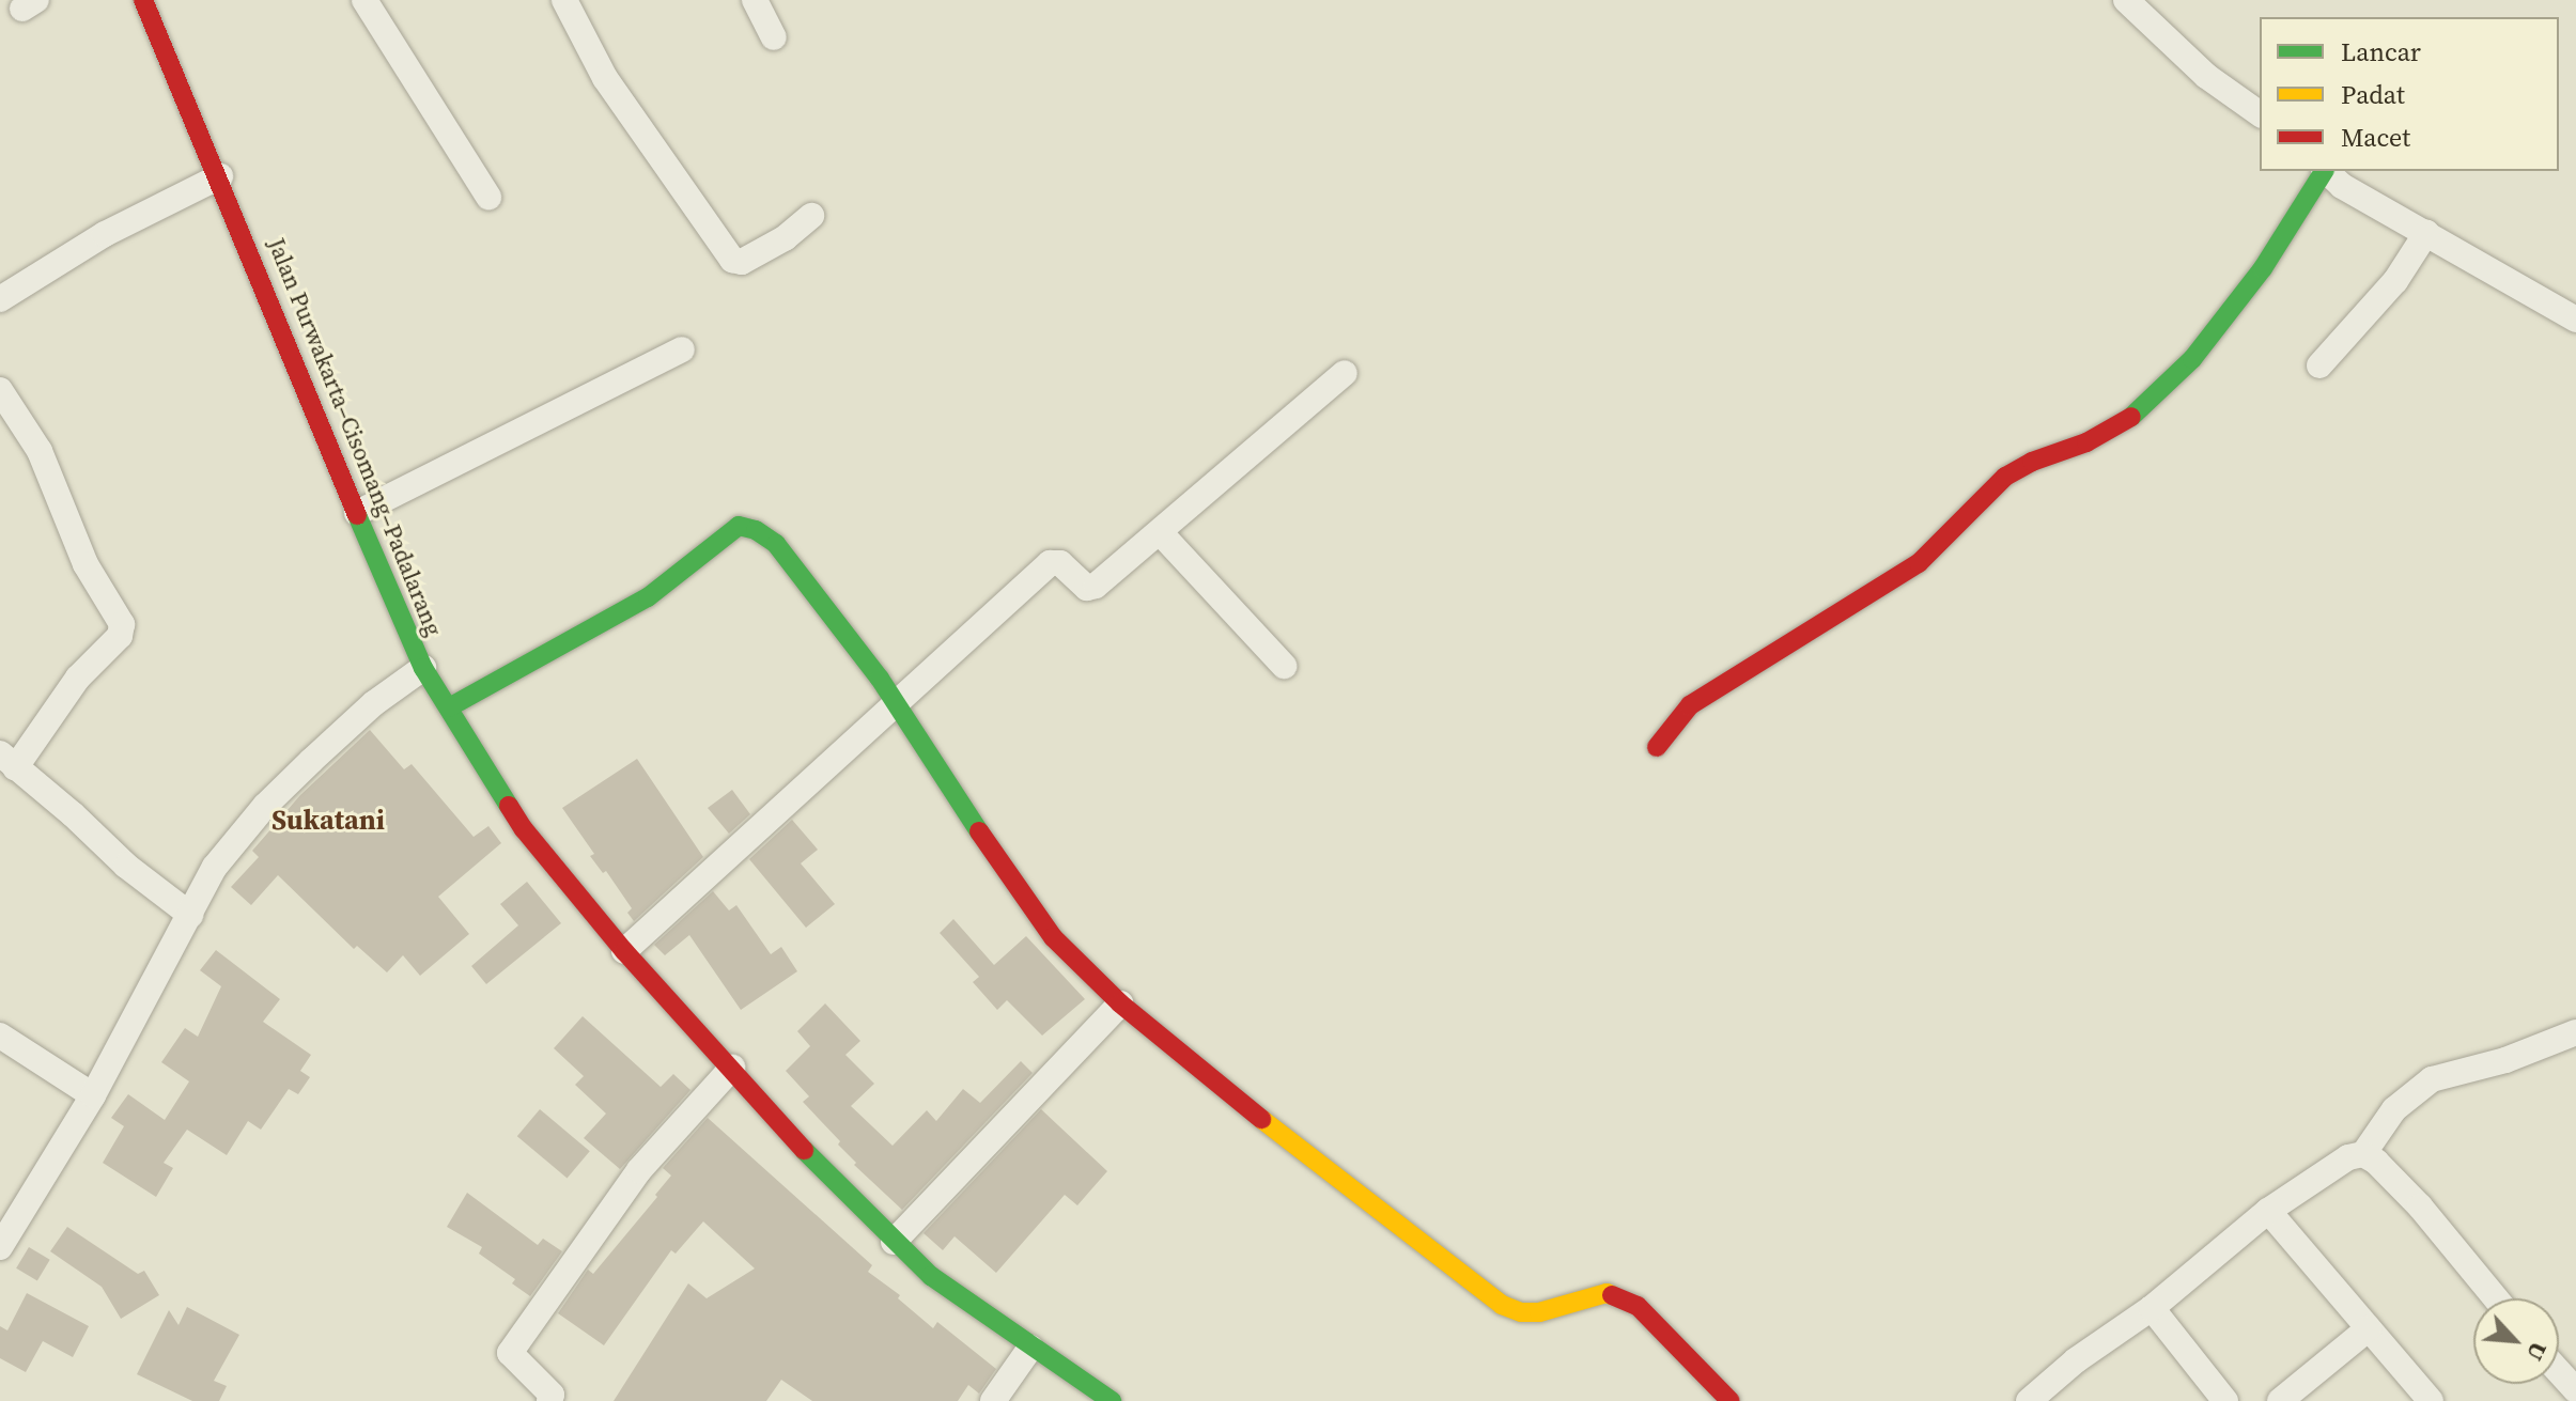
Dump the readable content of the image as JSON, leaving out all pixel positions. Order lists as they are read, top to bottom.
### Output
{
  "streets": {
    "main road": ["Jalan Purwakarta–Cisomang–Padalarang"]
  },
  "districts": ["Sukatani"],
  "legend": ["Lancar", "Padat", "Macet"],
  "north": "bottom right"
}
